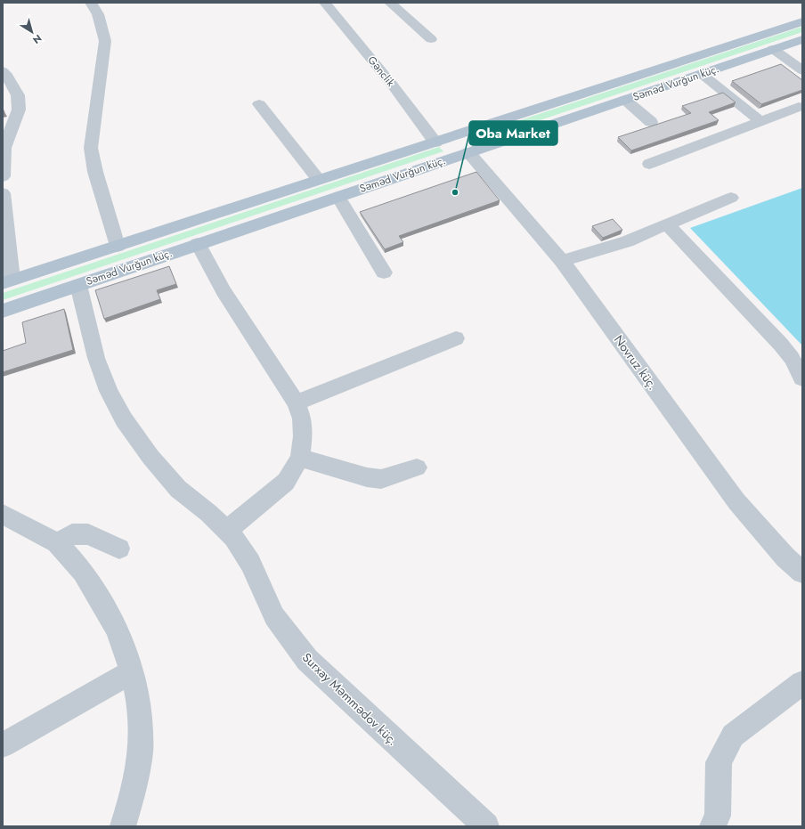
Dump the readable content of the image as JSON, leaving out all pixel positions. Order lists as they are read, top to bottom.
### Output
{
  "streets": {
    "main road": ["Səməd Vurğun küç."],
    "street": ["Gənclik", "Novruz küç.", "Surxay Məmmədov küç."]
  },
  "crossings": [
    ["Gənclik", "Səməd Vurğun küç."],
    ["Səməd Vurğun küç.", "Novruz küç."],
    ["Səməd Vurğun küç.", "Surxay Məmmədov küç."]
  ],
  "places": ["Oba Market"],
  "north": "bottom right"
}
